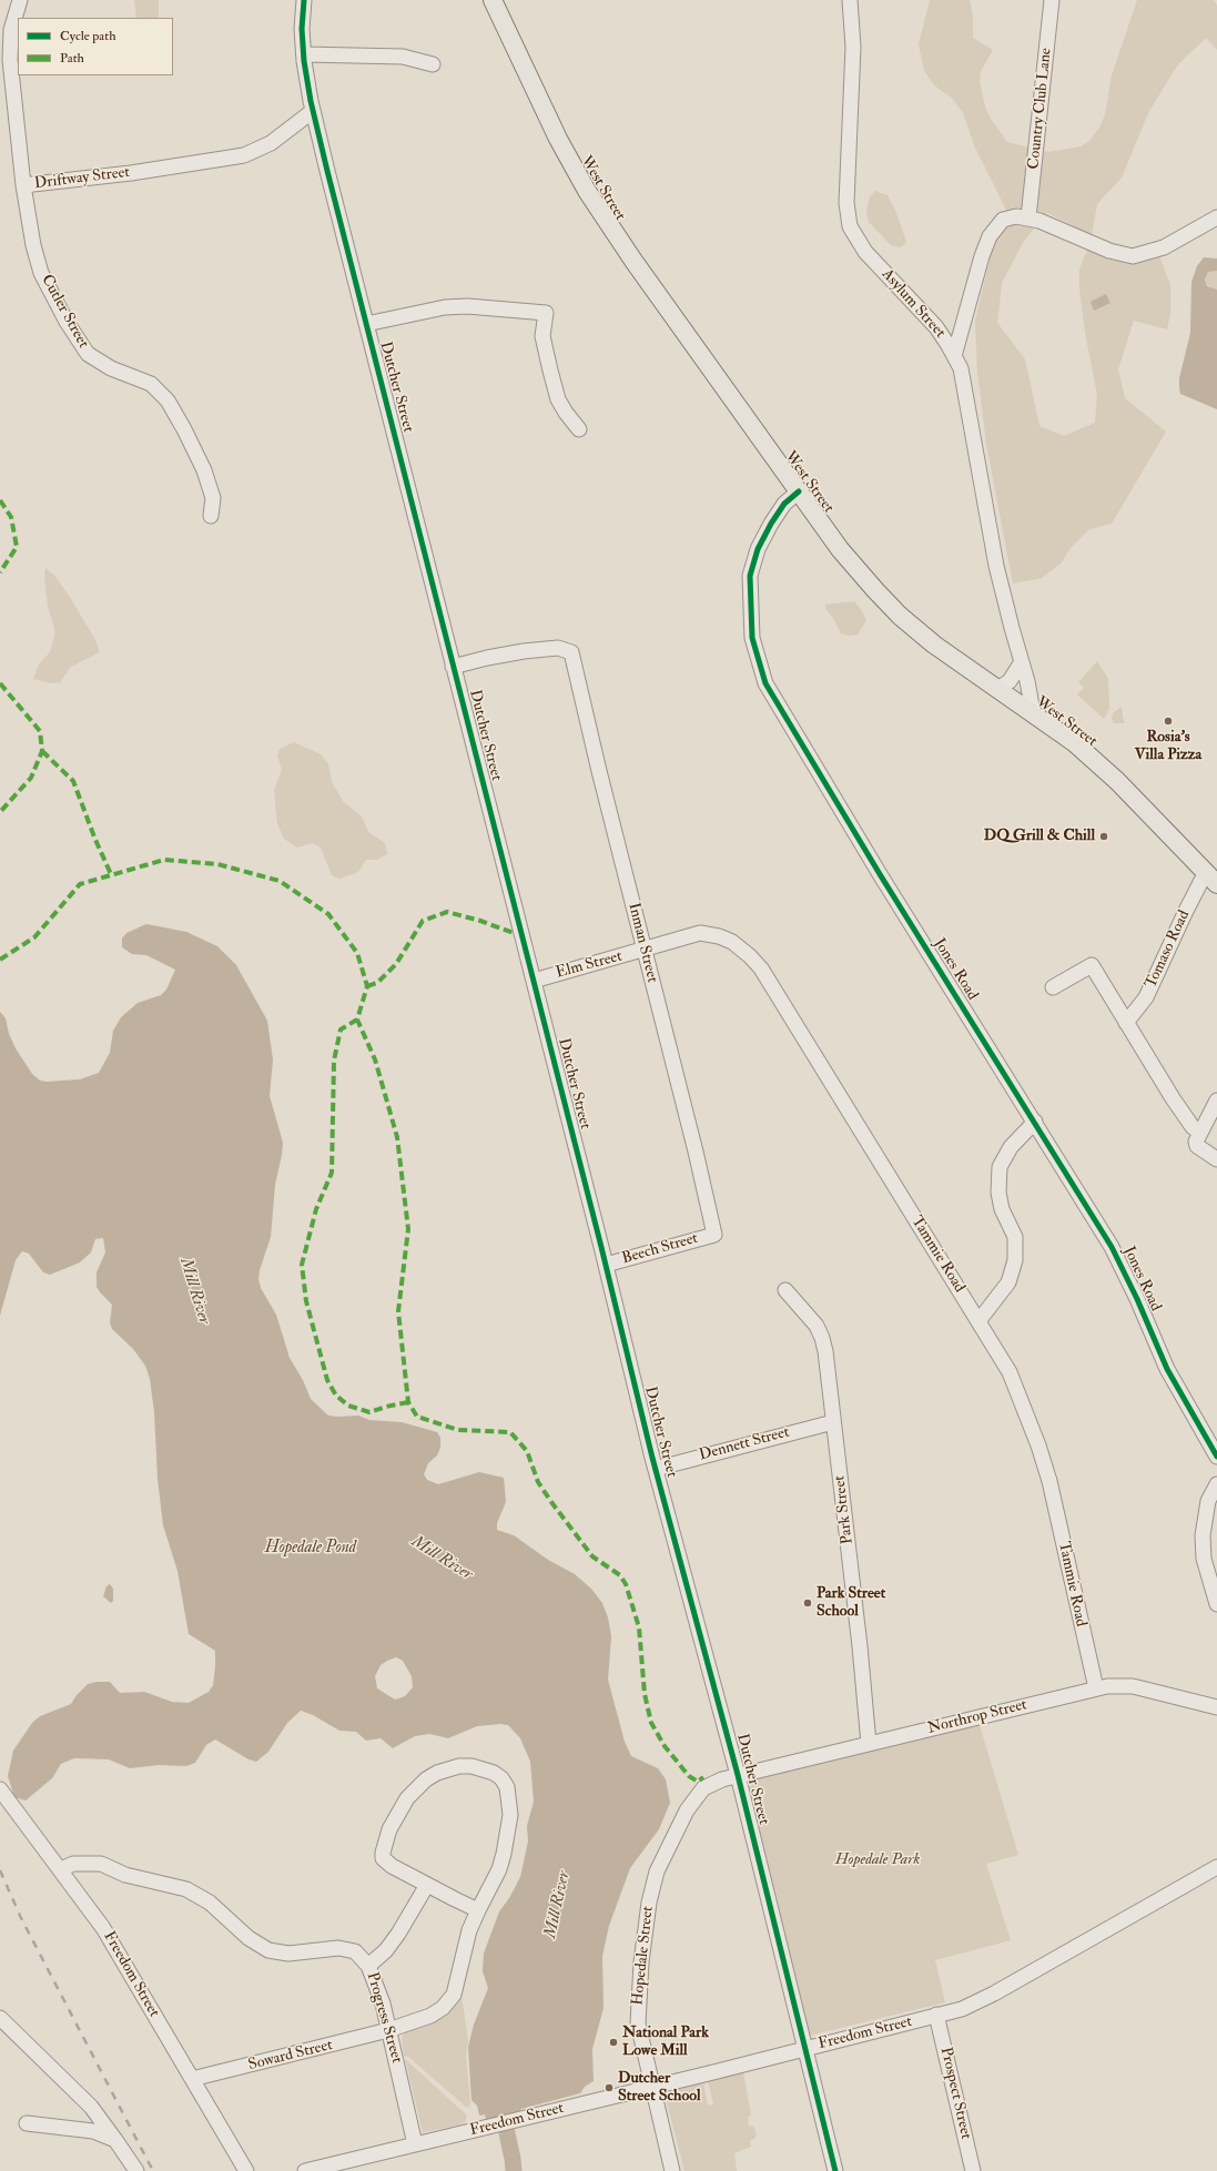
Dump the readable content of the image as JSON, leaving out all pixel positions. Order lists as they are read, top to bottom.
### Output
{
  "streets": {
    "main road": ["West Street"],
    "street": [
      "Country Club Lane",
      "Driftway Street",
      "Asylum Street",
      "Cutler Street",
      "Dutcher Street",
      "Inman Street",
      "Tomaso Road",
      "Elm Street",
      "Jones Road",
      "Beech Street",
      "Tammie Road",
      "Dennett Street",
      "Park Street",
      "Northrop Street",
      "Hopedale Street",
      "Freedom Street",
      "Progress Street",
      "Soward Street",
      "Prospect Street"
    ]
  },
  "crossings": [
    ["Driftway Street", "Cutler Street"],
    ["Driftway Street", "Dutcher Street"],
    ["West Street", "Asylum Street"],
    ["West Street", "Tomaso Road"],
    ["West Street", "Jones Road"],
    ["Dutcher Street", "Inman Street"],
    ["Dutcher Street", "Elm Street"],
    ["Dutcher Street", "Beech Street"],
    ["Dutcher Street", "Dennett Street"],
    ["Dutcher Street", "Northrop Street"],
    ["Dutcher Street", "Hopedale Street"],
    ["Dutcher Street", "Freedom Street"],
    ["Inman Street", "Elm Street"],
    ["Inman Street", "Beech Street"],
    ["Inman Street", "Tammie Road"],
    ["Elm Street", "Tammie Road"],
    ["Tammie Road", "Northrop Street"],
    ["Dennett Street", "Park Street"],
    ["Park Street", "Northrop Street"],
    ["Northrop Street", "Hopedale Street"],
    ["Hopedale Street", "Freedom Street"],
    ["Freedom Street", "Progress Street"],
    ["Freedom Street", "Soward Street"],
    ["Freedom Street", "Prospect Street"],
    ["Progress Street", "Soward Street"]
  ],
  "water": ["Mill River", "Hopedale Pond"],
  "parks": ["Hopedale Park"],
  "places": [
    "Rosia's Villa Pizza",
    "DQ Grill & Chill",
    "Park Street School",
    "National Park Lowe Mill",
    "Dutcher Street School"
  ],
  "legend": ["Cycle path", "Path"]
}
